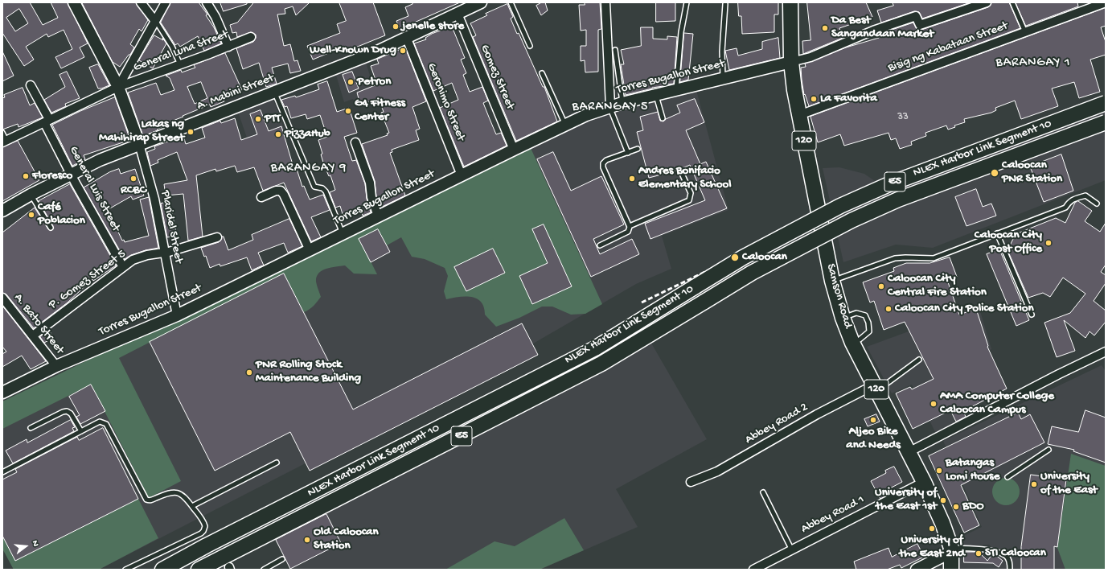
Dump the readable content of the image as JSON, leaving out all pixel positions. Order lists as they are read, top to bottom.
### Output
{
  "streets": {
    "highway": [
      "120",
      "NLEX Harbor Link Segment 10",
      "E5",
      "Samson Road"
    ],
    "street": [
      "Bisig ng Kabataan Street",
      "General Luna Street",
      "Gomez Street",
      "Torres Bugallon Street",
      "A. Mabini Street",
      "Geronimo Street",
      "General Luis Street",
      "Plaridel Street",
      "P. Gomez Street 5",
      "A. Bato Street",
      "Abbey Road 2",
      "Abbey Road 1"
    ]
  },
  "crossings": [
    ["Bisig ng Kabataan Street", "Samson Road"],
    ["General Luna Street", "General Luis Street"],
    ["Gomez Street", "Torres Bugallon Street"],
    ["Gomez Street", "A. Mabini Street"],
    ["Torres Bugallon Street", "Geronimo Street"],
    ["Torres Bugallon Street", "Plaridel Street"],
    ["Torres Bugallon Street", "Samson Road"],
    ["Torres Bugallon Street", "A. Bato Street"],
    ["A. Mabini Street", "Geronimo Street"],
    ["A. Mabini Street", "General Luis Street"],
    ["A. Mabini Street", "Plaridel Street"],
    ["General Luis Street", "P. Gomez Street 5"],
    ["Plaridel Street", "P. Gomez Street 5"],
    ["P. Gomez Street 5", "A. Bato Street"],
    ["Samson Road", "Abbey Road 2"],
    ["Samson Road", "Abbey Road 1"]
  ],
  "districts": ["BARANGAY 1", "BARANGAY 5", "BARANGAY 9"],
  "places": [
    "jenelle store",
    "Da Best Sangandaan Market",
    "Well-Known Drug",
    "Petron",
    "La Favorita",
    "G4 Fitness Center",
    "PTT",
    "Lakas ng Mahihirap Street",
    "PizzaHub",
    "Caloocan PNR Station",
    "Floresco",
    "RCBC",
    "Andres Bonifacio Elementary School",
    "Café Poblacion",
    "Caloocan City Post Office",
    "Caloocan",
    "Caloocan City Central Fire Station",
    "Caloocan City Police Station",
    "PNR Rolling Stock Maintenance Building",
    "AMA Computer College Caloocan Campus",
    "Aljeo Bike and Needs",
    "Batangas Lomi House",
    "University of the East",
    "University of the East 1st",
    "BDO",
    "University of the East 2nd",
    "Old Caloocan Station",
    "STI Caloocan"
  ],
  "house_numbers": ["33"],
  "north": "right"
}
